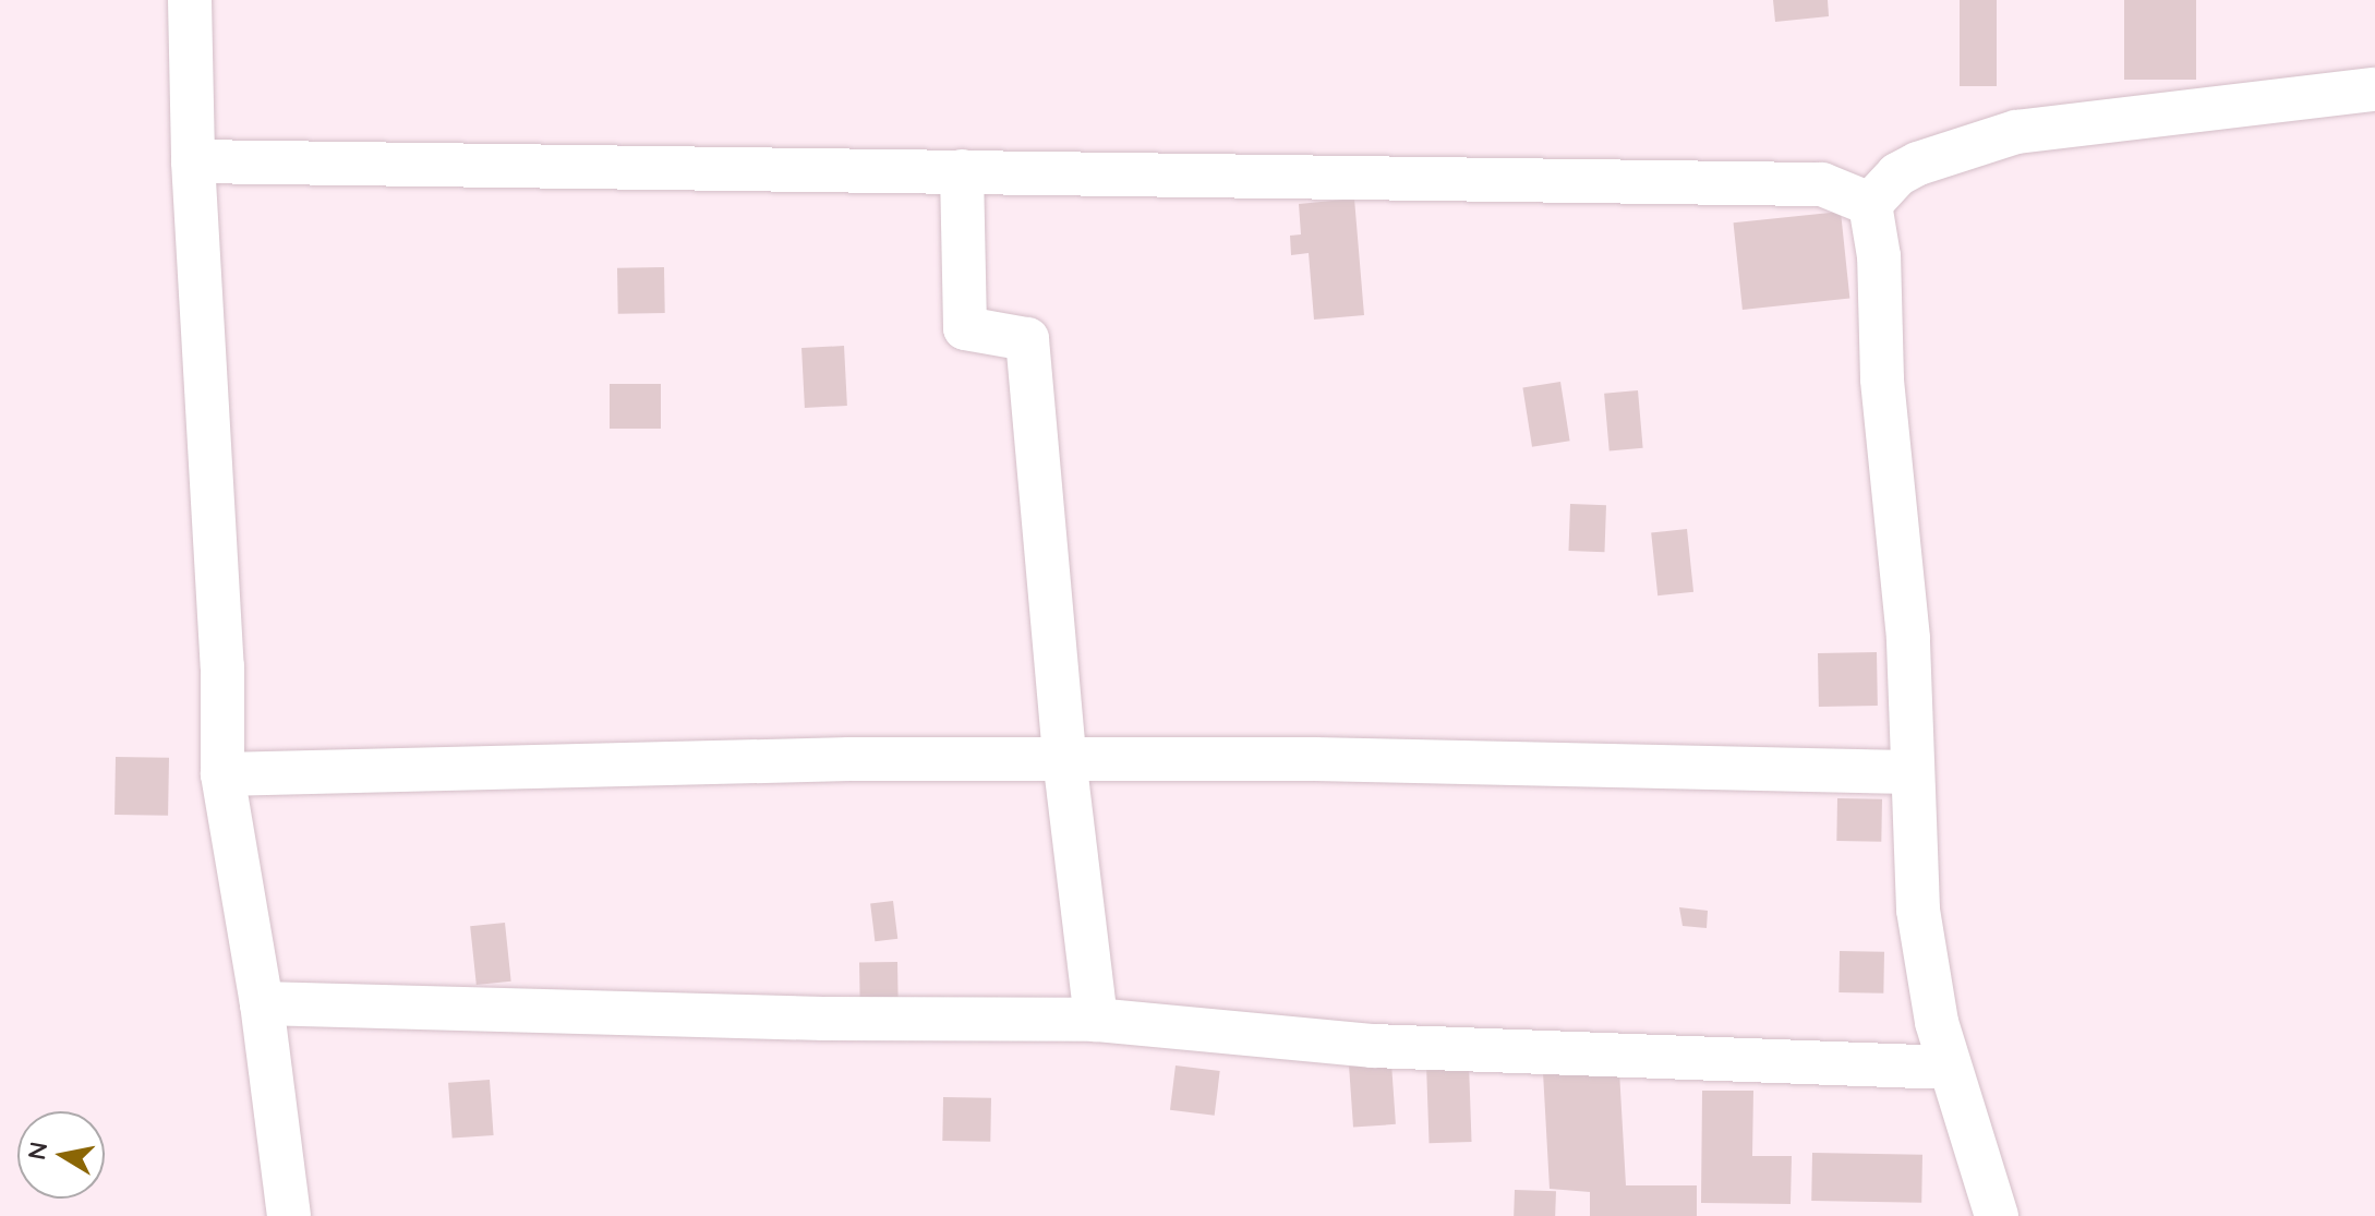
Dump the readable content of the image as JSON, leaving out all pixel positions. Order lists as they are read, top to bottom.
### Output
{
  "north": "left"
}
